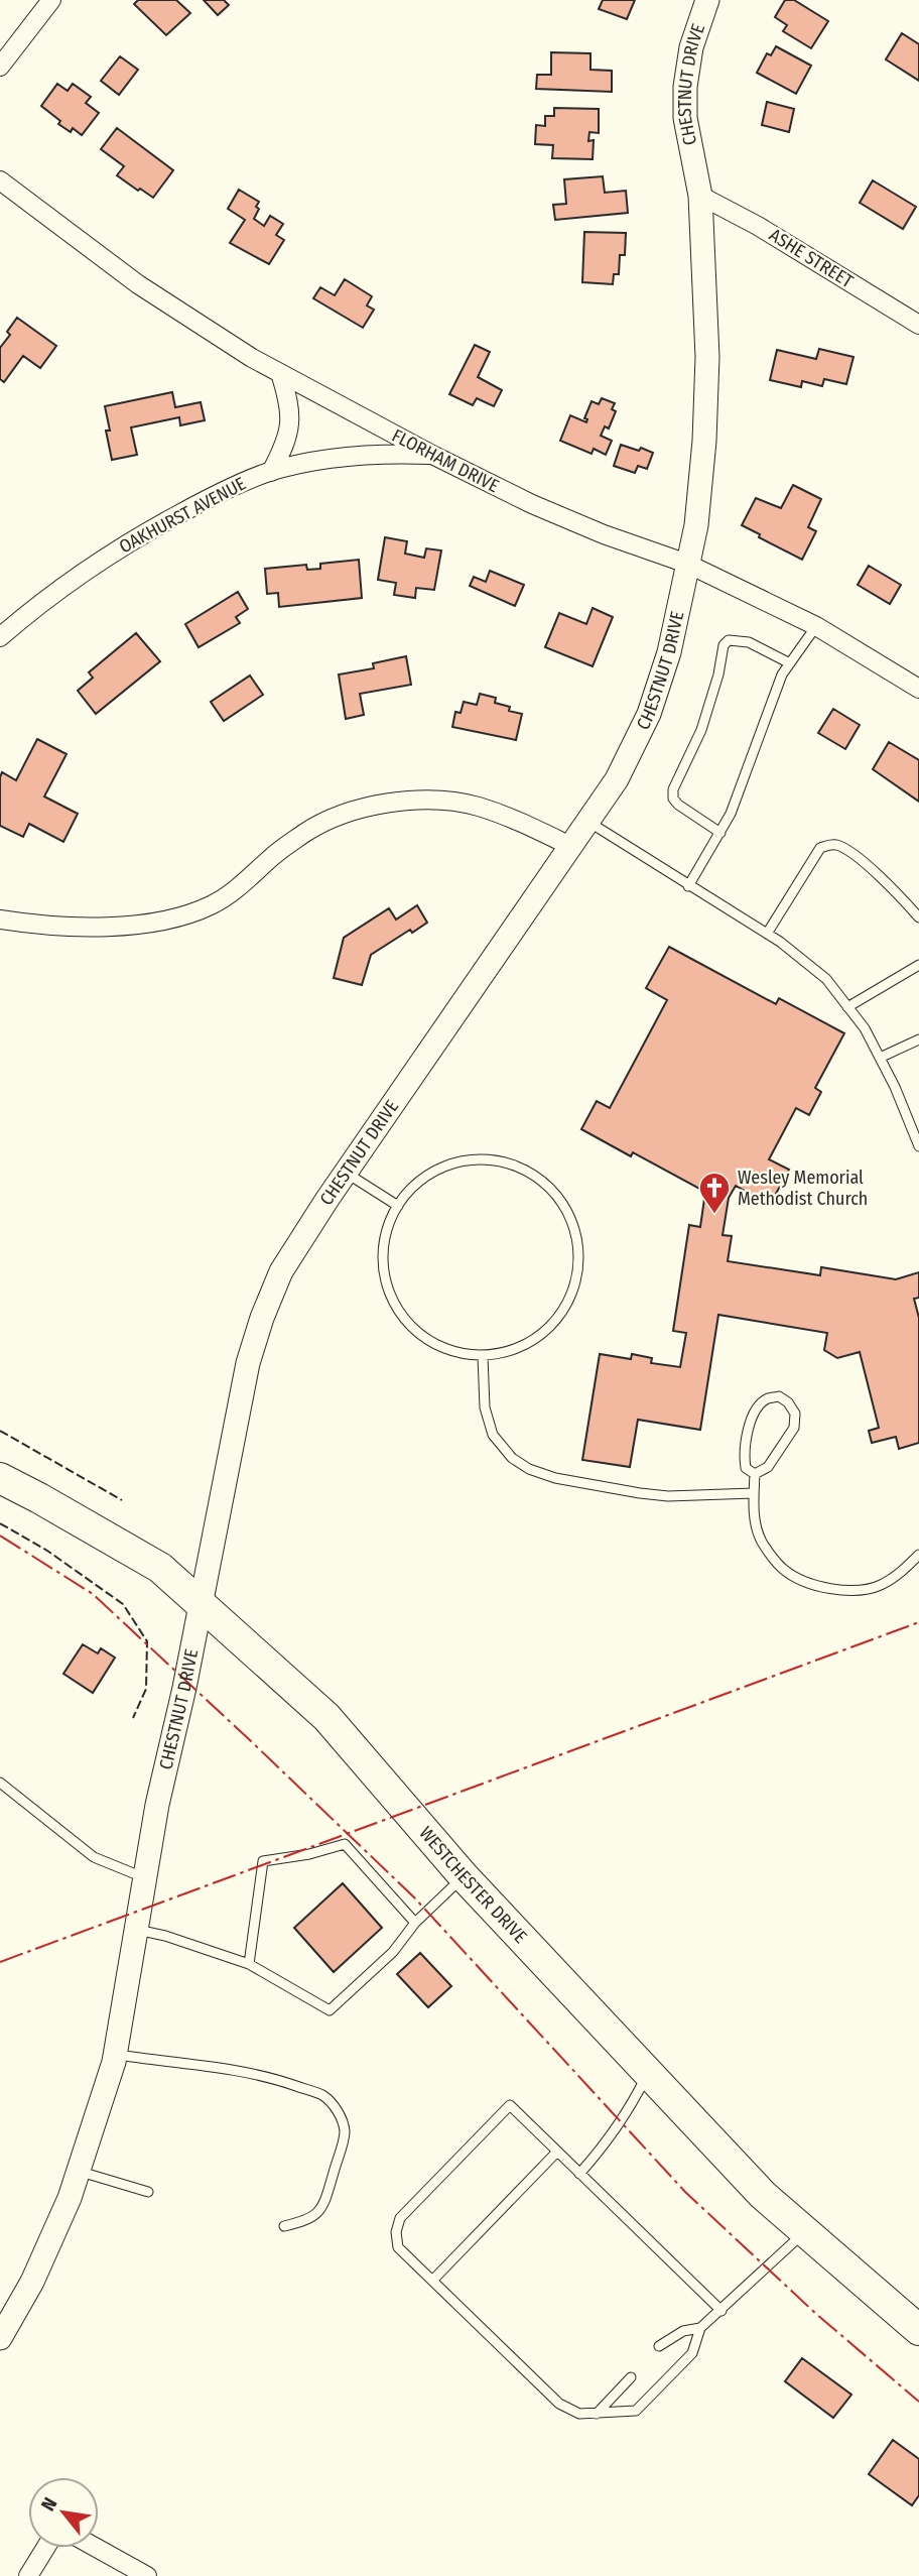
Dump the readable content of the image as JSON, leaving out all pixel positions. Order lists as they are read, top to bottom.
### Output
{
  "streets": {
    "main road": ["WESTCHESTER DRIVE"],
    "street": [
      "CHESTNUT DRIVE",
      "ASHE STREET",
      "FLORHAM DRIVE",
      "OAKHURST AVENUE"
    ]
  },
  "crossings": [
    ["CHESTNUT DRIVE", "ASHE STREET"],
    ["CHESTNUT DRIVE", "FLORHAM DRIVE"],
    ["CHESTNUT DRIVE", "WESTCHESTER DRIVE"],
    ["FLORHAM DRIVE", "OAKHURST AVENUE"]
  ],
  "places": {
    "church": ["Wesley Memorial Methodist Church"]
  },
  "north": "top left"
}
